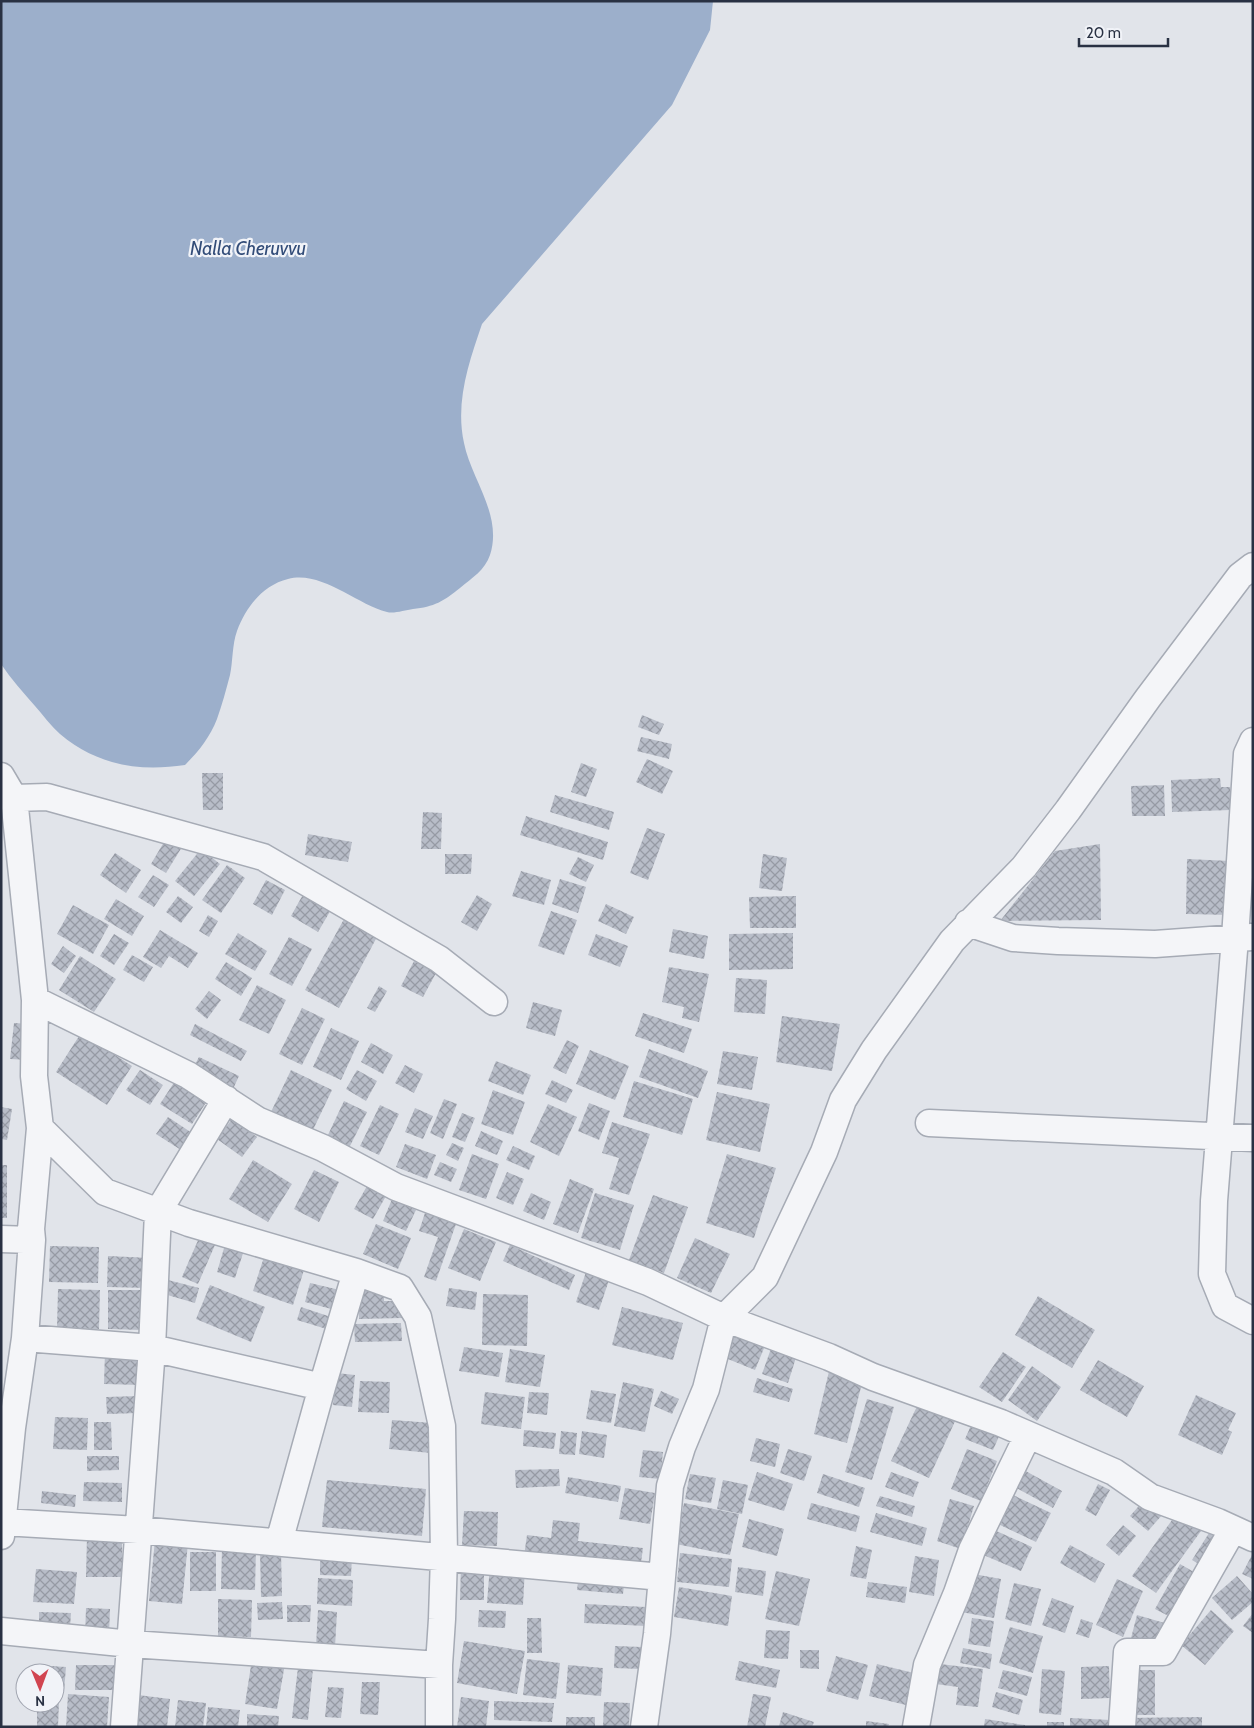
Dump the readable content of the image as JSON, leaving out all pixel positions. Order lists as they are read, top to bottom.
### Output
{
  "water": ["Nalla Cheruvvu"],
  "scale_bar": "20 m",
  "north": "bottom"
}
